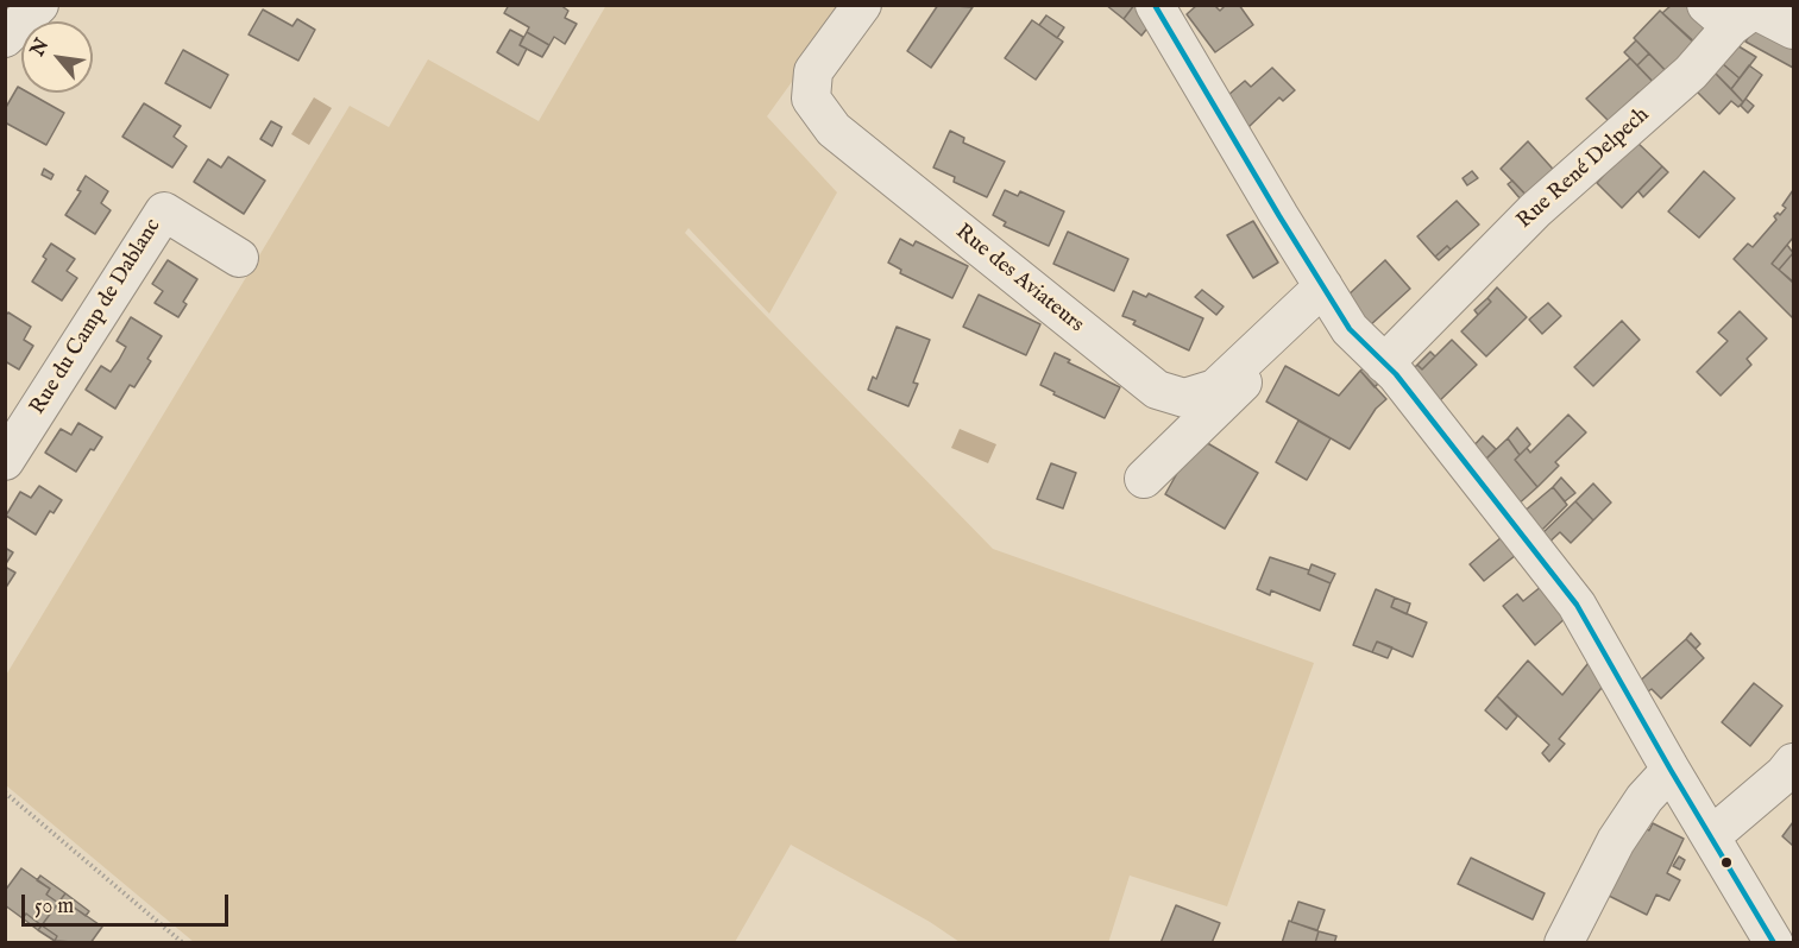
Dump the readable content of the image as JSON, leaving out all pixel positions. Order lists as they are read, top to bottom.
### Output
{
  "streets": {
    "street": ["Rue René Delpech", "Rue des Aviateurs", "Rue du Camp de Dablanc"]
  },
  "scale_bar": "50 m",
  "north": "top left"
}
